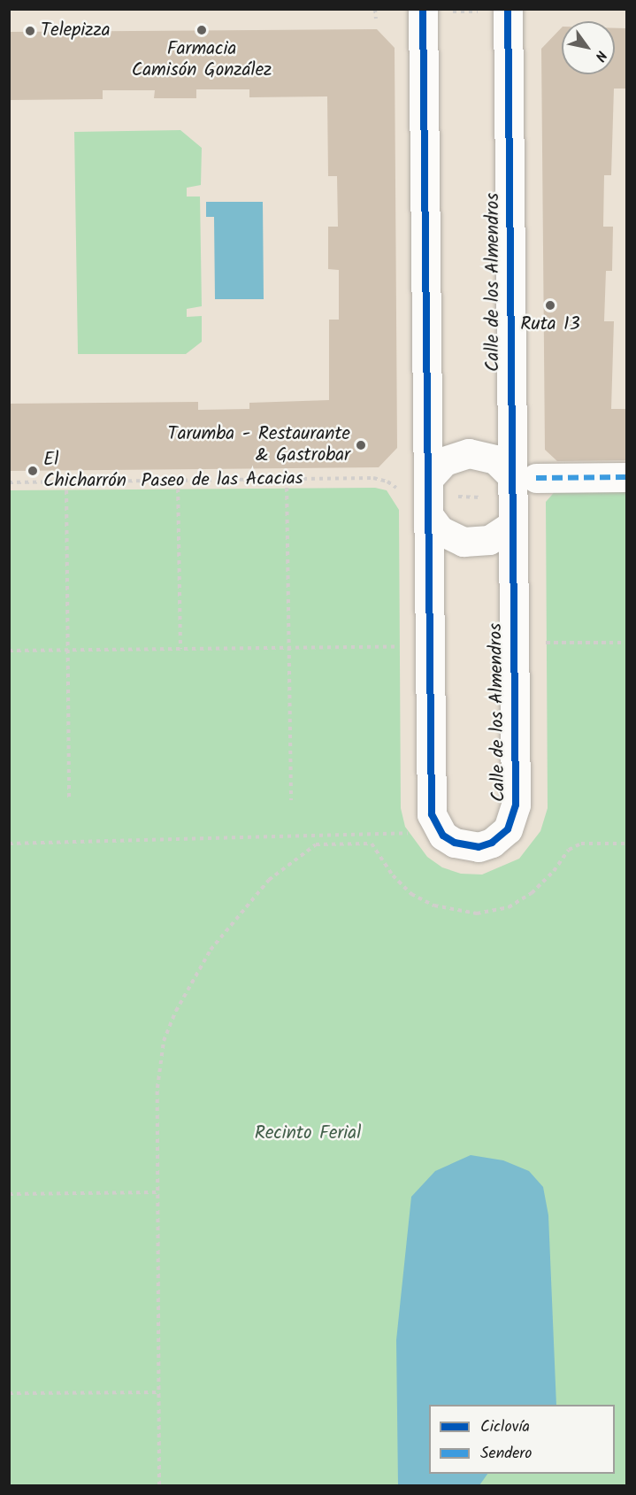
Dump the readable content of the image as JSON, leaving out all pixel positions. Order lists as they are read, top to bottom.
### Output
{
  "streets": {
    "street": ["Calle de los Almendros"],
    "path": ["Paseo de las Acacias"]
  },
  "crossings": [
    ["Calle de los Almendros", "Paseo de las Acacias"]
  ],
  "parks": ["Recinto Ferial"],
  "places": [
    "Farmacia Camisón González",
    "Telepizza",
    "Ruta 13",
    "Tarumba - Restaurante & Gastrobar",
    "El Chicharrón"
  ],
  "legend": ["Ciclovía", "Sendero"],
  "north": "bottom right"
}
